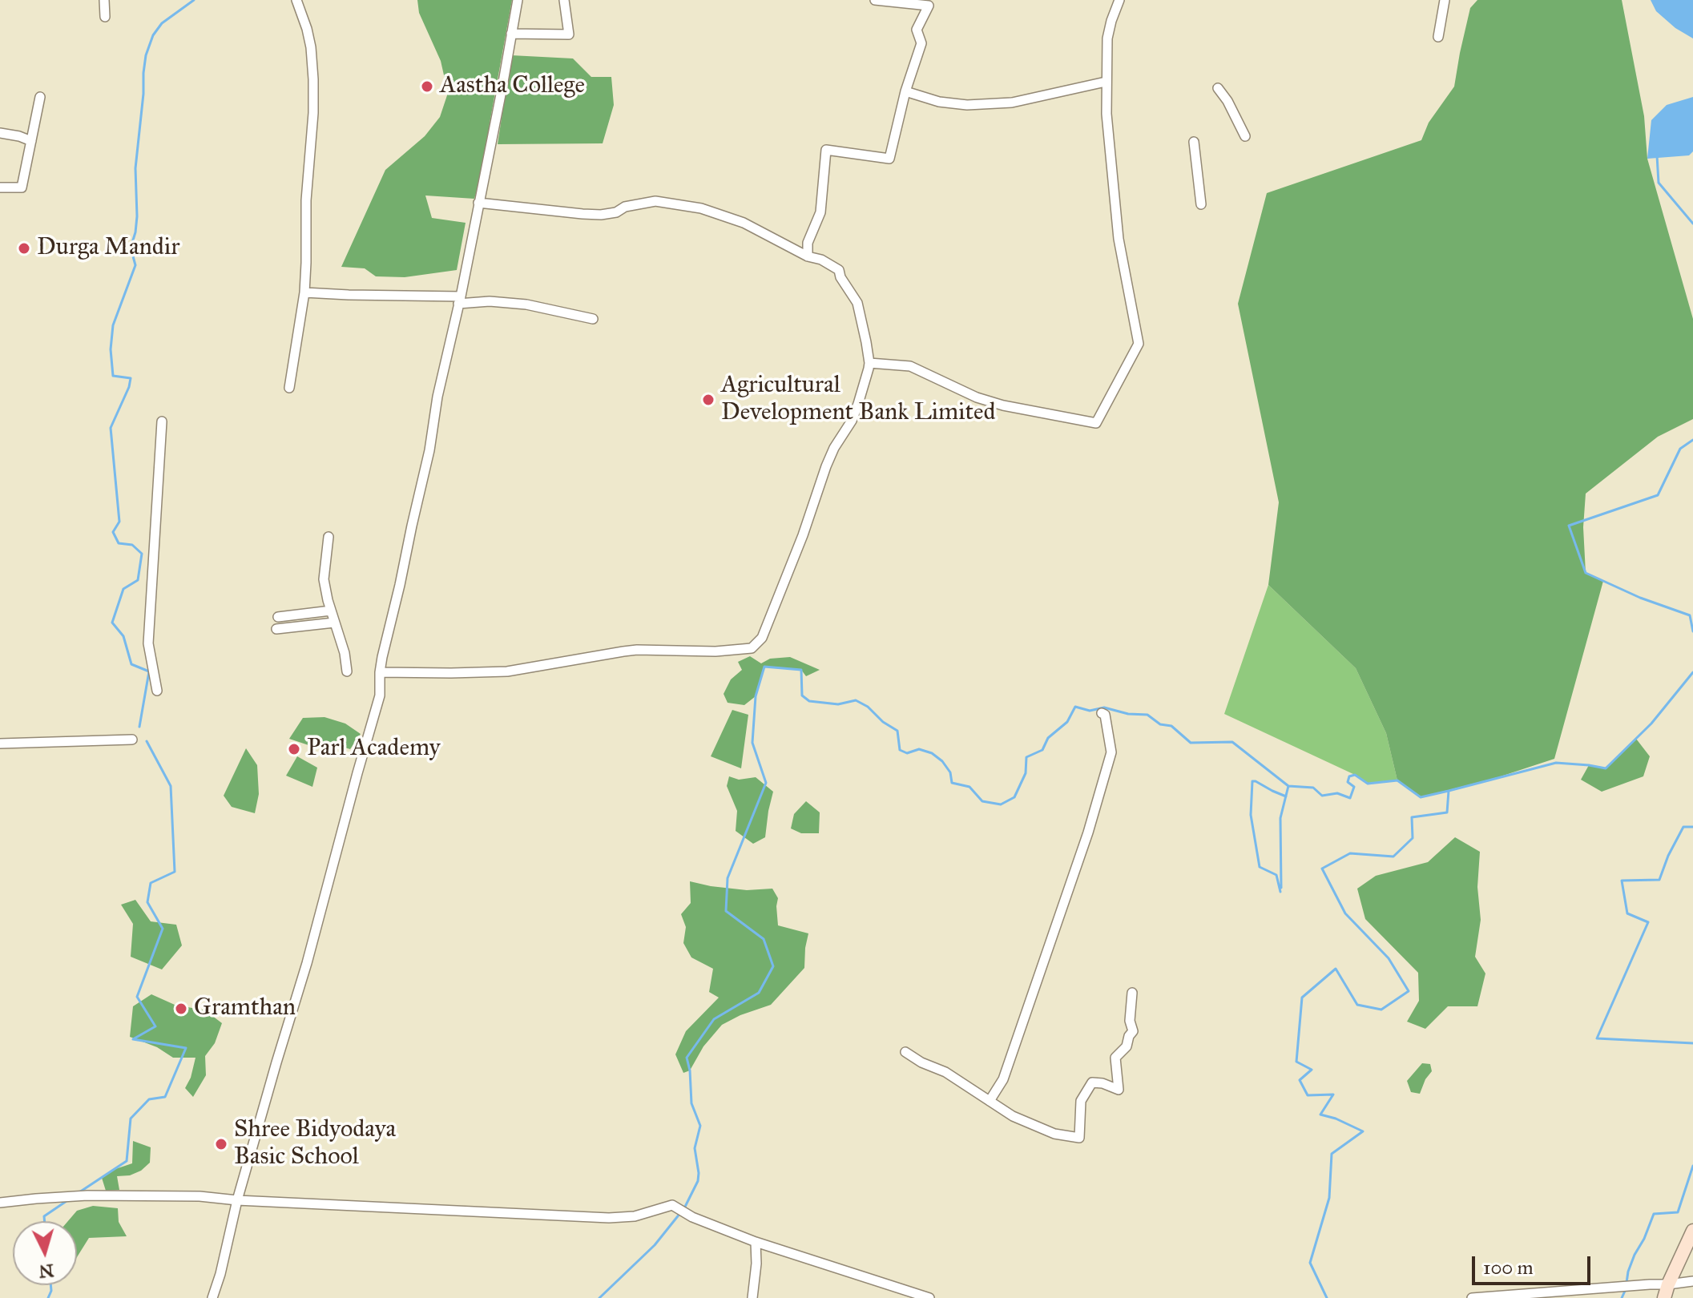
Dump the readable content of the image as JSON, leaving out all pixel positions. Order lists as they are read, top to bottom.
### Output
{
  "places": [
    "Aastha College",
    "Durga Mandir",
    "Agricultural Development Bank Limited",
    "Parl Academy",
    "Gramthan",
    "Shree Bidyodaya Basic School"
  ],
  "scale_bar": "100 m",
  "north": "bottom"
}
